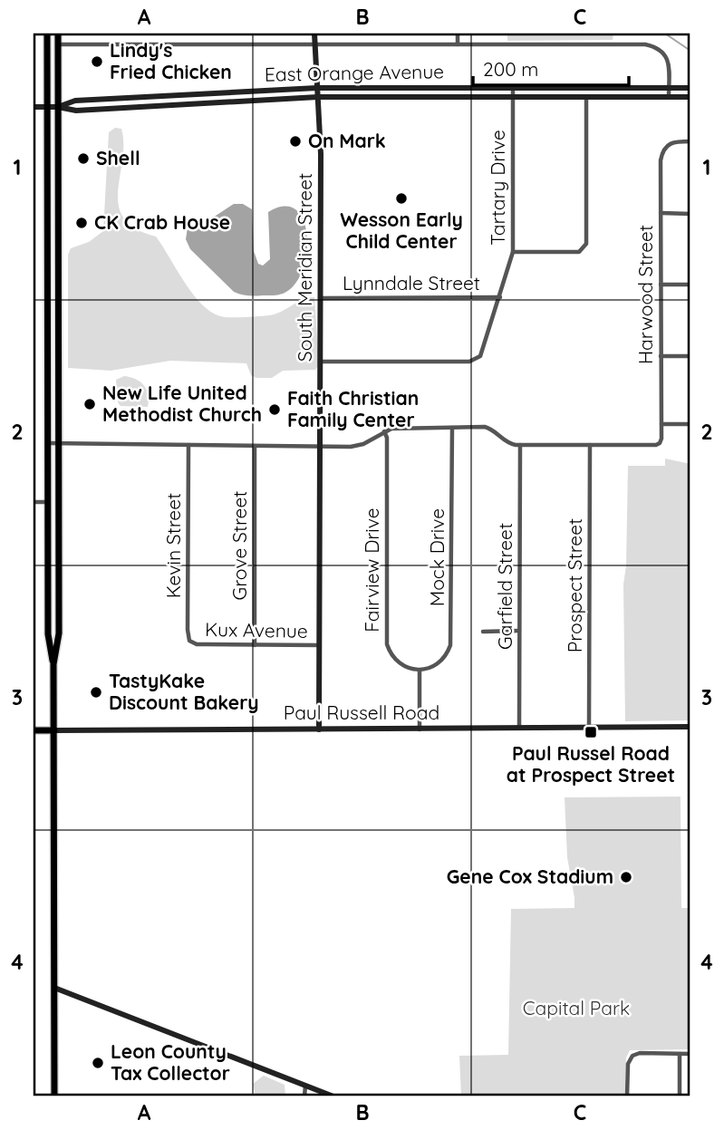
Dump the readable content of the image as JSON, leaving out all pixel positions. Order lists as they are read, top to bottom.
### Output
{
  "streets": {
    "main road": ["Paul Russell Road"],
    "street": [
      "East Orange Avenue",
      "Tartary Drive",
      "South Meridian Street",
      "Lynndale Street",
      "Harwood Street",
      "Kevin Street",
      "Grove Street",
      "Mock Drive",
      "Fairview Drive",
      "Prospect Street",
      "Garfield Street",
      "Kux Avenue"
    ]
  },
  "crossings": [
    ["East Orange Avenue", "Tartary Drive"],
    ["East Orange Avenue", "South Meridian Street"],
    ["Tartary Drive", "South Meridian Street"],
    ["Tartary Drive", "Lynndale Street"],
    ["South Meridian Street", "Lynndale Street"],
    ["South Meridian Street", "Kux Avenue"],
    ["South Meridian Street", "Paul Russell Road"],
    ["Harwood Street", "Prospect Street"],
    ["Kevin Street", "Kux Avenue"],
    ["Grove Street", "Kux Avenue"],
    ["Mock Drive", "Fairview Drive"],
    ["Prospect Street", "Paul Russell Road"],
    ["Garfield Street", "Paul Russell Road"]
  ],
  "parks": ["Capital Park"],
  "places": {
    "other": [
      "Lindy's Fried Chicken",
      "On Mark",
      "Shell",
      "Wesson Early Child Center",
      "CK Crab House",
      "New Life United Methodist Church",
      "Faith Christian Family Center",
      "TastyKake Discount Bakery",
      "Gene Cox Stadium",
      "Leon County Tax Collector"
    ],
    "transit": ["Paul Russel Road at Prospect Street"]
  },
  "scale_bar": "200 m",
  "grid": {
    "columns": ["A", "B", "C"],
    "rows": [
      "1",
      "2",
      "3",
      "4"
    ]
  }
}
